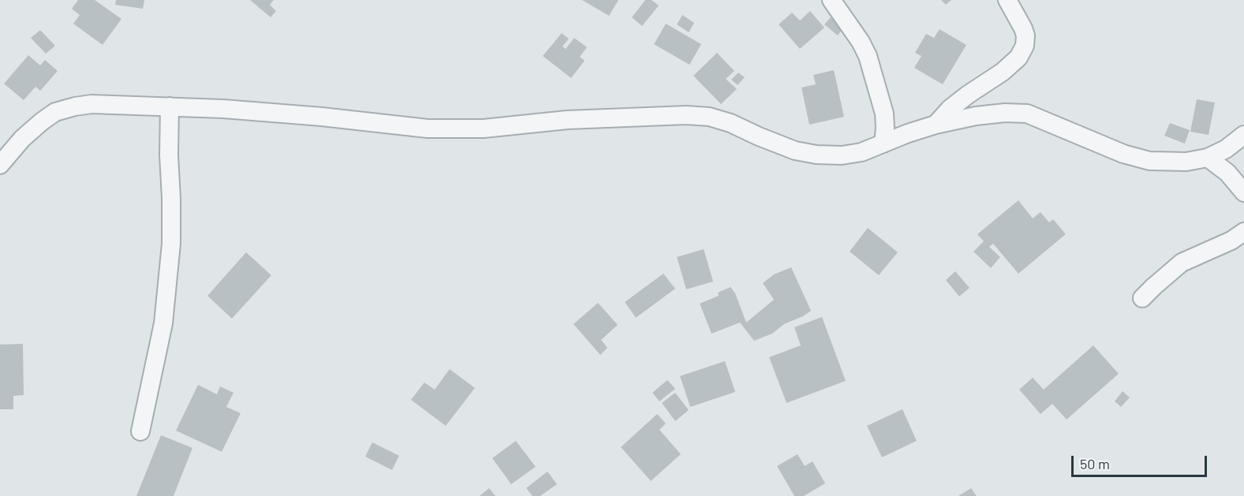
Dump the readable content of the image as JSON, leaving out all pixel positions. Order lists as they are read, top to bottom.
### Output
{
  "scale_bar": "50 m"
}
